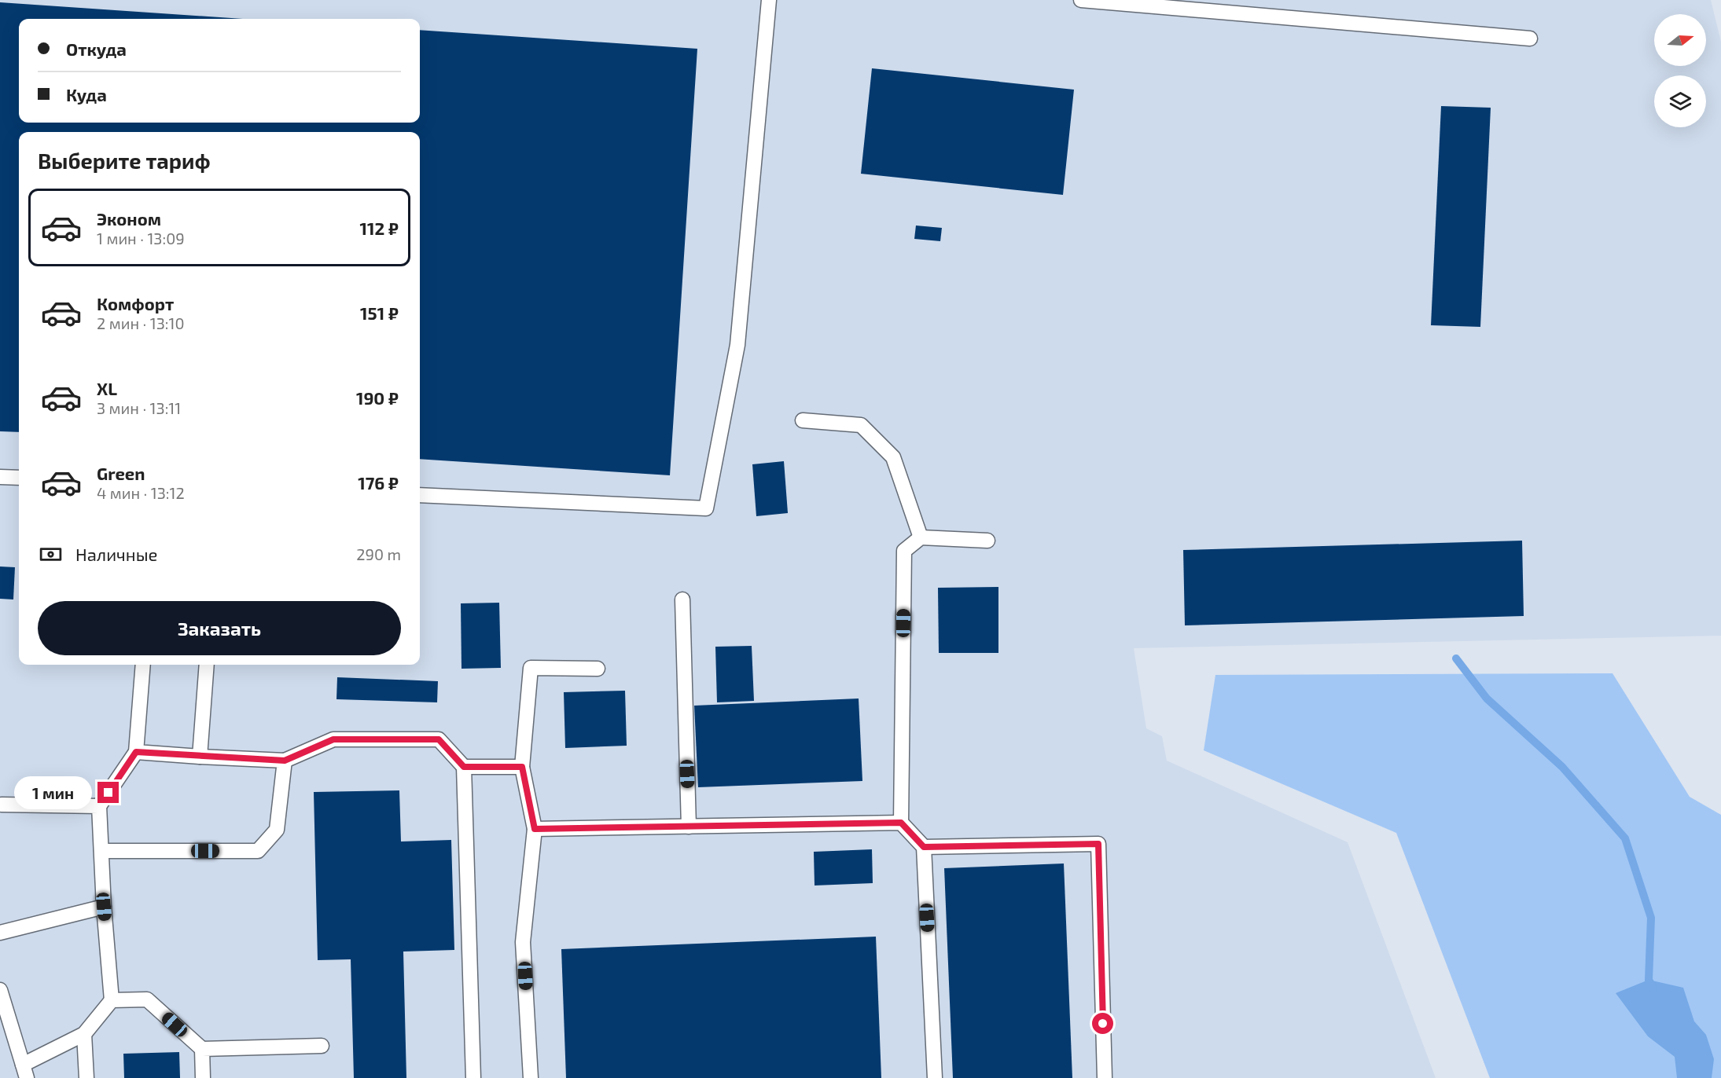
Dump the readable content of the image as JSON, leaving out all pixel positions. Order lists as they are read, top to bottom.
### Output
{
  "north": "right",
  "page": {
    "banner": ["Откуда", "Куда"],
    "heading": "Выберите тариф",
    "list": [
      {
        "name": "Эконом",
        "note": "1 мин · 13:09",
        "value": "112 ₽"
      },
      {
        "name": "Комфорт",
        "note": "2 мин · 13:10",
        "value": "151 ₽"
      },
      {
        "name": "XL",
        "note": "3 мин · 13:11",
        "value": "190 ₽"
      },
      {
        "name": "Green",
        "note": "4 мин · 13:12",
        "value": "176 ₽"
      }
    ],
    "pay": ["Наличные", "290 m"],
    "buttons": "Заказать",
    "bubble": "1 мин"
  }
}
